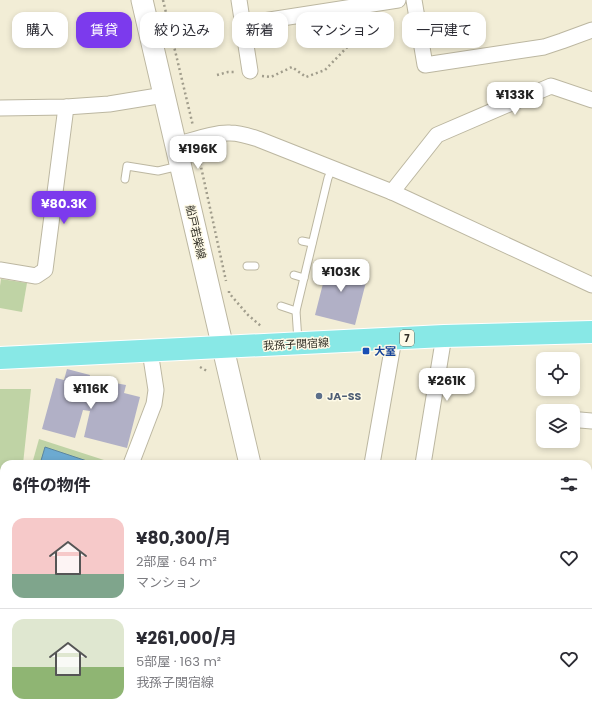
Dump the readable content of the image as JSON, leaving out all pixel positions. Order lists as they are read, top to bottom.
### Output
{
  "streets": {
    "main road": ["7", "我孫子関宿線"],
    "street": ["船戸若柴線"]
  },
  "crossings": [
    ["船戸若柴線", "我孫子関宿線"]
  ],
  "places": {
    "transit": ["大室"],
    "other": ["JA-SS"]
  },
  "page": {
    "chip": [
      "購入",
      "賃貸",
      "絞り込み",
      "新着",
      "マンション",
      "一戸建て"
    ],
    "price": [
      "¥133K",
      "¥196K",
      "¥80.3K",
      "¥103K",
      "¥261K",
      "¥116K"
    ],
    "heading": "6件の物件",
    "list": [
      {
        "name": "¥80,300/月",
        "note": "2部屋 · 64 m² · マンション"
      },
      {
        "name": "¥261,000/月",
        "note": "5部屋 · 163 m² · 我孫子関宿線"
      }
    ]
  }
}
